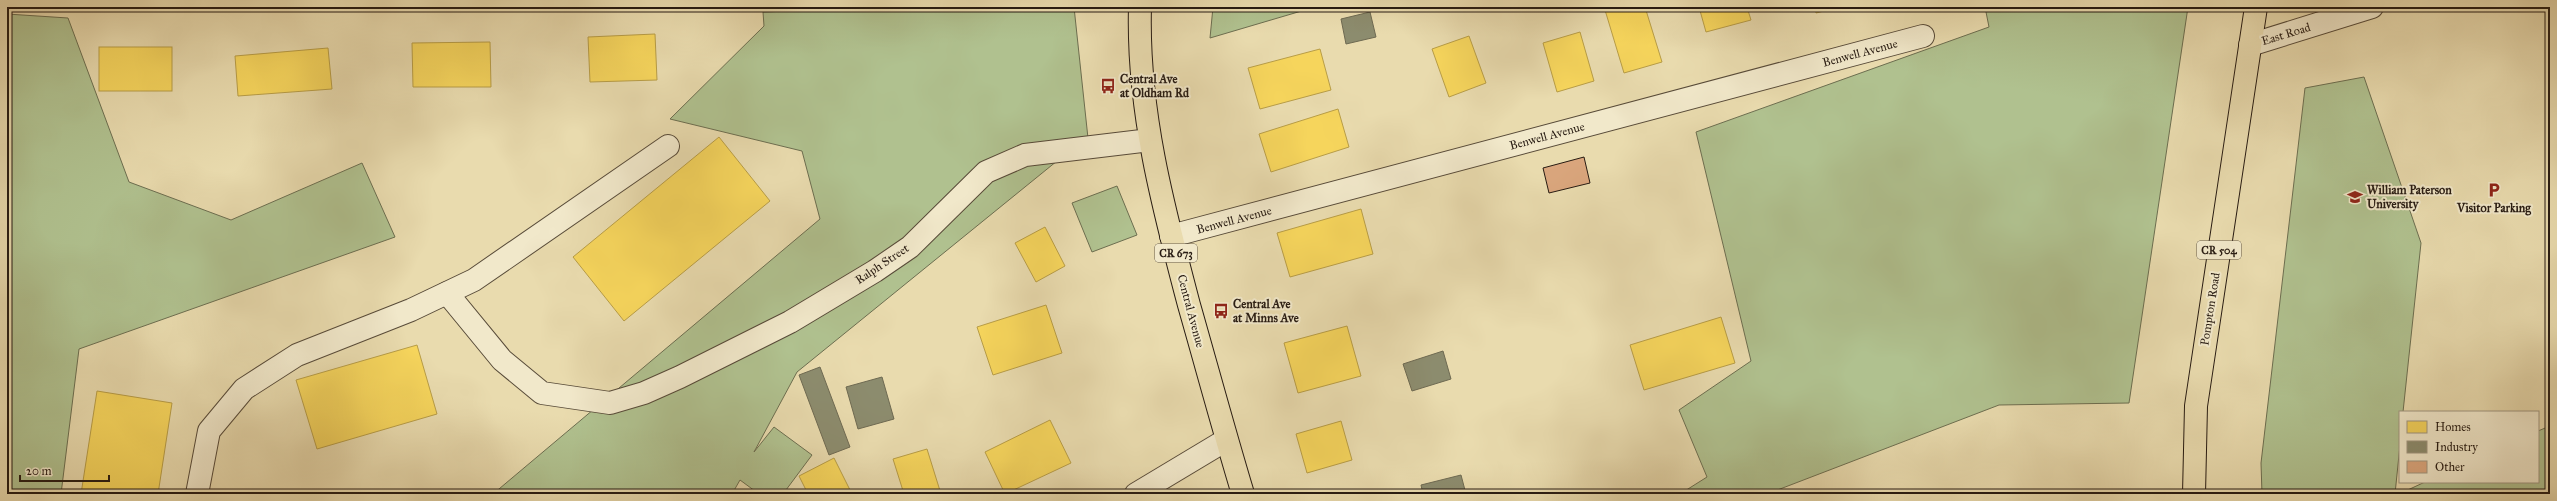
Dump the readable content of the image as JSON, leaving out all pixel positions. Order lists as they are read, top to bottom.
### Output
{
  "streets": {
    "main road": [
      "CR 504",
      "CR 673",
      "Pompton Road",
      "Central Avenue"
    ],
    "street": ["East Road", "Benwell Avenue", "Ralph Street"]
  },
  "crossings": [
    ["East Road", "Pompton Road"],
    ["Benwell Avenue", "Central Avenue"],
    ["Ralph Street", "Central Avenue"]
  ],
  "places": {
    "bus stop": ["Central Ave at Oldham Rd", "Central Ave at Minns Ave"],
    "parking": ["Visitor Parking"],
    "school or university": ["William Paterson University"]
  },
  "legend": ["Homes", "Industry", "Other"],
  "scale_bar": "20 m"
}
